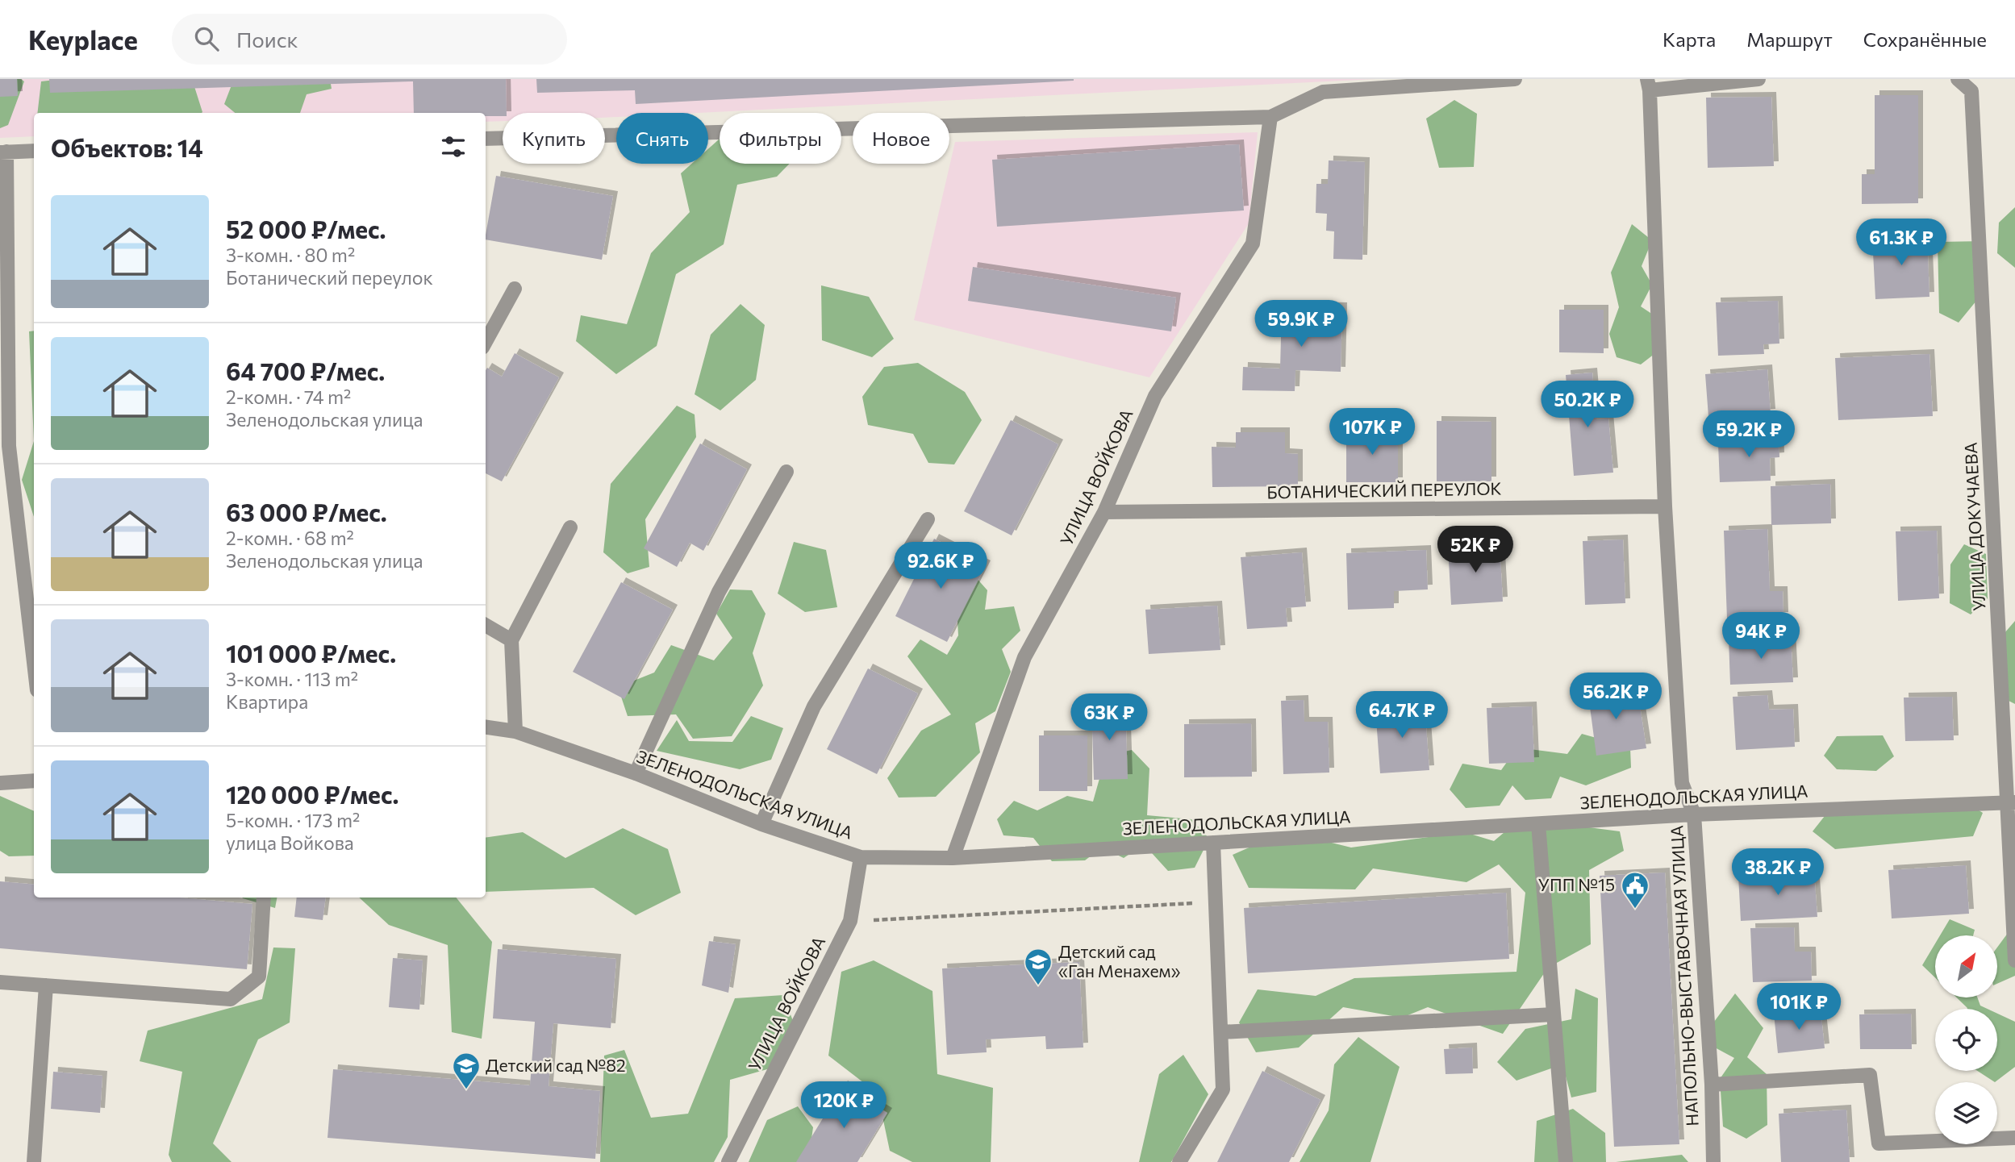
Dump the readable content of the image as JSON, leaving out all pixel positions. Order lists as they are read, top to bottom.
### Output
{
  "streets": {
    "street": [
      "УЛИЦА ВОЙКОВА",
      "БОТАНИЧЕСКИЙ ПЕРЕУЛОК",
      "УЛИЦА ДОКУЧАЕВА",
      "ЗЕЛЕНОДОЛЬСКАЯ УЛИЦА",
      "НАПОЛЬНО-ВЫСТАВОЧНАЯ УЛИЦА"
    ]
  },
  "crossings": [
    ["УЛИЦА ВОЙКОВА", "БОТАНИЧЕСКИЙ ПЕРЕУЛОК"],
    ["УЛИЦА ВОЙКОВА", "ЗЕЛЕНОДОЛЬСКАЯ УЛИЦА"],
    ["БОТАНИЧЕСКИЙ ПЕРЕУЛОК", "НАПОЛЬНО-ВЫСТАВОЧНАЯ УЛИЦА"],
    ["УЛИЦА ДОКУЧАЕВА", "ЗЕЛЕНОДОЛЬСКАЯ УЛИЦА"],
    ["ЗЕЛЕНОДОЛЬСКАЯ УЛИЦА", "НАПОЛЬНО-ВЫСТАВОЧНАЯ УЛИЦА"]
  ],
  "places": {
    "public building": ["УПП №15"],
    "school or university": ["Детский сад «Ган Менахем»", "Детский сад №82"]
  },
  "north": "top right",
  "page": {
    "header": "Keyplace",
    "search": "Поиск",
    "nav": ["Карта", "Маршрут", "Сохранённые"],
    "chip": [
      "Купить",
      "Снять",
      "Фильтры",
      "Новое"
    ],
    "heading": "Объектов: 14",
    "list": [
      {
        "name": "52 000 ₽/мес.",
        "note": "3-комн. · 80 m² · Ботанический переулок"
      },
      {
        "name": "64 700 ₽/мес.",
        "note": "2-комн. · 74 m² · Зеленодольская улица"
      },
      {
        "name": "63 000 ₽/мес.",
        "note": "2-комн. · 68 m² · Зеленодольская улица"
      },
      {
        "name": "101 000 ₽/мес.",
        "note": "3-комн. · 113 m² · Квартира"
      },
      {
        "name": "120 000 ₽/мес.",
        "note": "5-комн. · 173 m² · улица Войкова"
      }
    ],
    "price": [
      "61.3K ₽",
      "59.9K ₽",
      "50.2K ₽",
      "107K ₽",
      "59.2K ₽",
      "52K ₽",
      "92.6K ₽",
      "94K ₽",
      "56.2K ₽",
      "64.7K ₽",
      "63K ₽",
      "38.2K ₽",
      "101K ₽",
      "120K ₽"
    ]
  }
}
